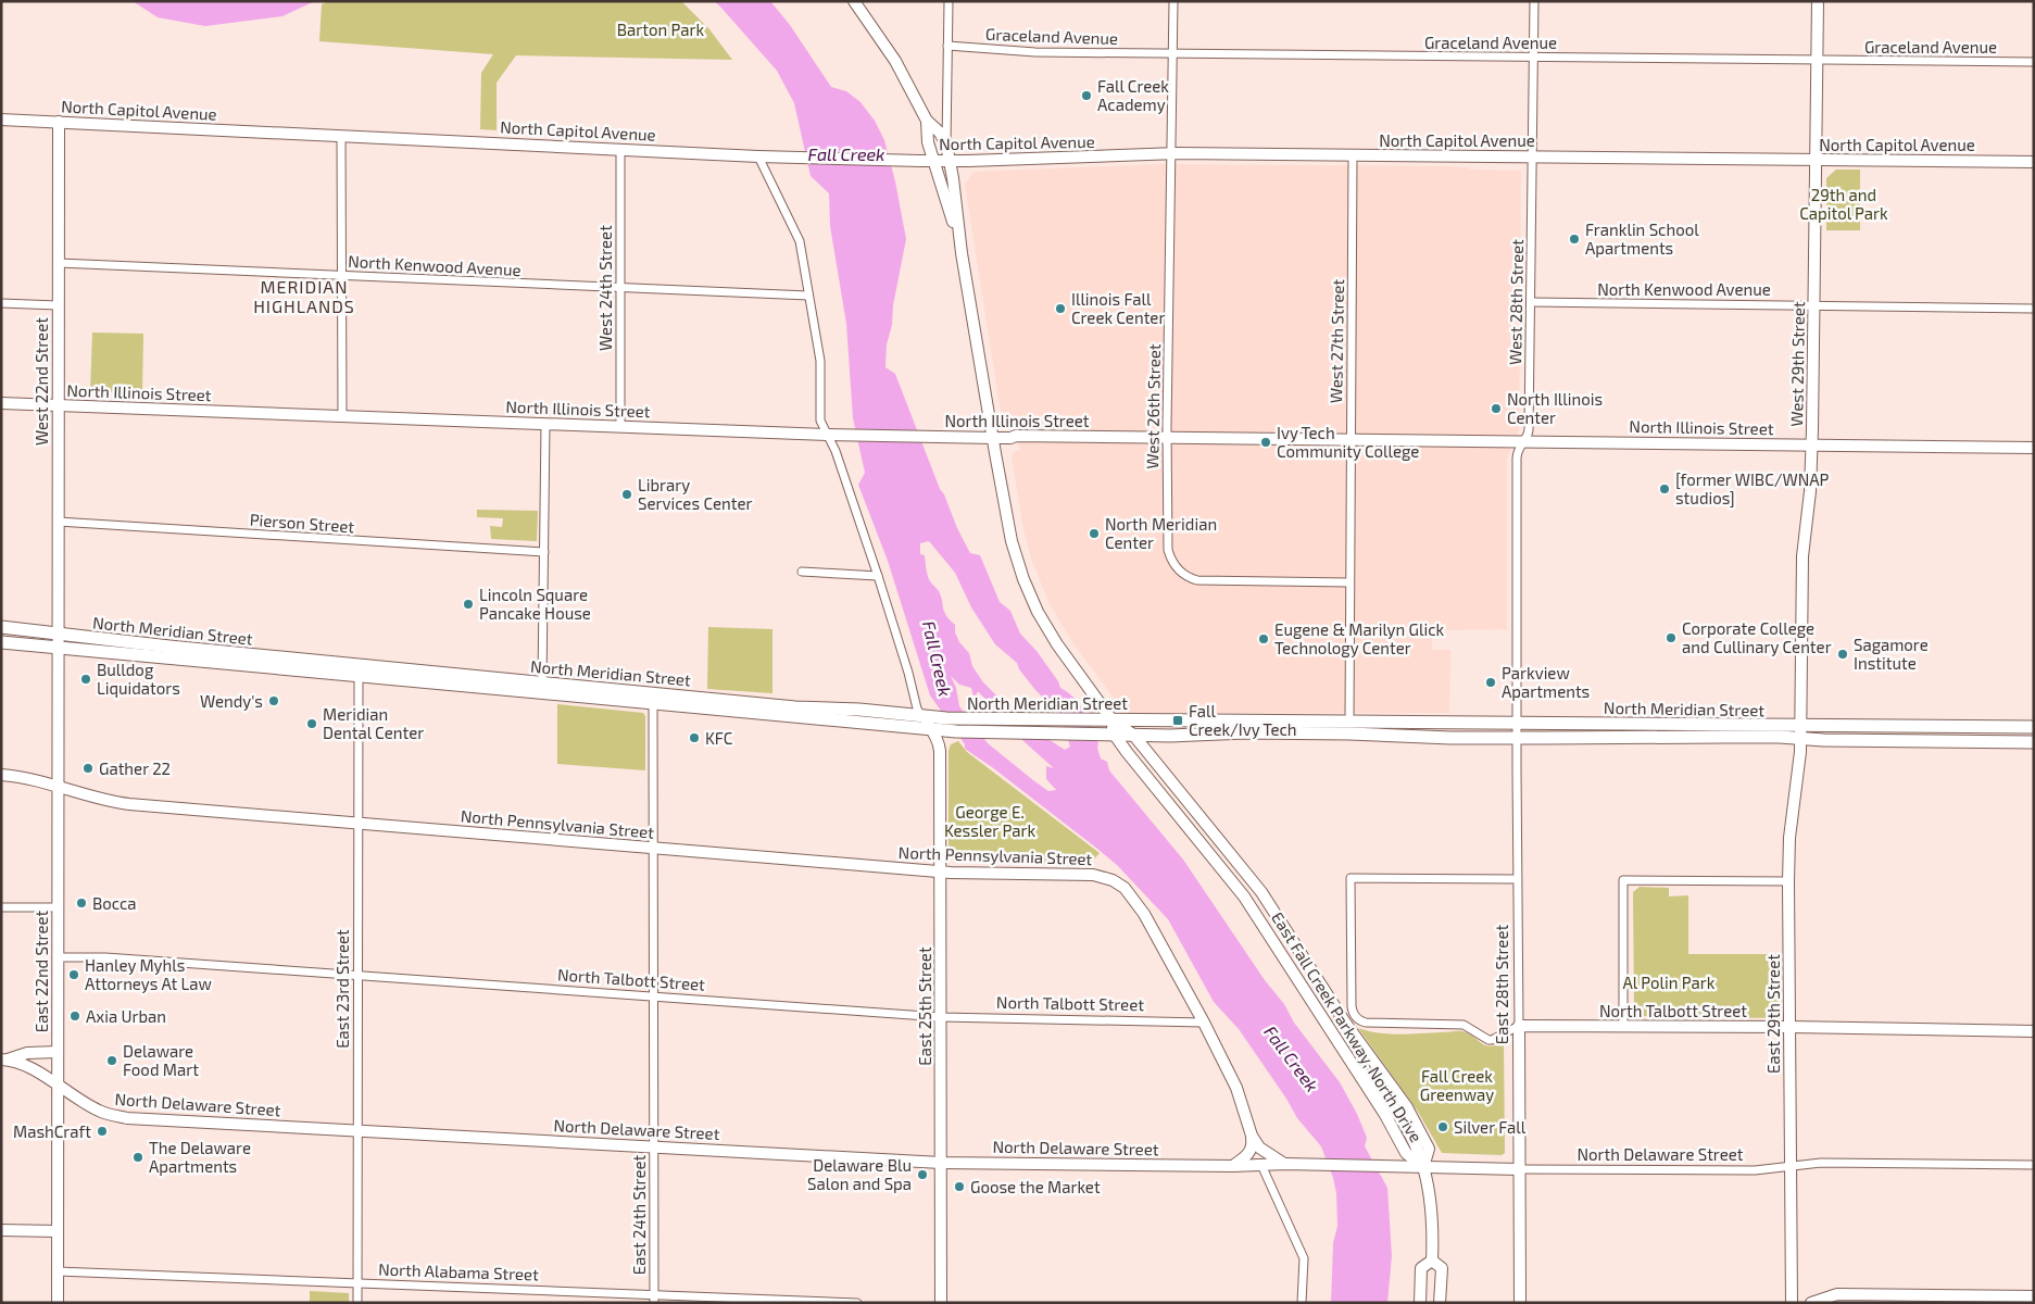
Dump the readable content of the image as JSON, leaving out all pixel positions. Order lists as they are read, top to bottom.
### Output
{
  "streets": {
    "main road": [
      "North Capitol Avenue",
      "West 29th Street",
      "West 22nd Street",
      "North Illinois Street",
      "North Meridian Street",
      "North Pennsylvania Street",
      "East 22nd Street",
      "North Talbott Street",
      "East 28th Street",
      "East 25th Street",
      "East 29th Street",
      "East Fall Creek Parkway, North Drive",
      "North Delaware Street"
    ],
    "street": [
      "Graceland Avenue",
      "North Kenwood Avenue",
      "West 24th Street",
      "West 28th Street",
      "West 27th Street",
      "West 26th Street",
      "Pierson Street",
      "East 23rd Street",
      "East 24th Street",
      "North Alabama Street"
    ]
  },
  "crossings": [
    ["Graceland Avenue", "West 28th Street"],
    ["Graceland Avenue", "West 29th Street"],
    ["Graceland Avenue", "West 26th Street"],
    ["North Capitol Avenue", "West 24th Street"],
    ["North Capitol Avenue", "West 28th Street"],
    ["North Capitol Avenue", "West 27th Street"],
    ["North Capitol Avenue", "West 29th Street"],
    ["North Capitol Avenue", "West 22nd Street"],
    ["North Capitol Avenue", "West 26th Street"],
    ["North Kenwood Avenue", "West 24th Street"],
    ["North Kenwood Avenue", "West 28th Street"],
    ["North Kenwood Avenue", "West 29th Street"],
    ["North Kenwood Avenue", "West 22nd Street"],
    ["West 24th Street", "North Illinois Street"],
    ["West 28th Street", "North Illinois Street"],
    ["West 28th Street", "North Meridian Street"],
    ["West 28th Street", "East 28th Street"],
    ["West 27th Street", "North Illinois Street"],
    ["West 27th Street", "West 26th Street"],
    ["West 27th Street", "North Meridian Street"],
    ["West 29th Street", "North Illinois Street"],
    ["West 29th Street", "North Meridian Street"],
    ["West 29th Street", "East 29th Street"],
    ["West 22nd Street", "North Illinois Street"],
    ["West 22nd Street", "Pierson Street"],
    ["West 22nd Street", "North Meridian Street"],
    ["West 22nd Street", "East 22nd Street"],
    ["North Illinois Street", "West 26th Street"],
    ["North Meridian Street", "East 22nd Street"],
    ["North Meridian Street", "East 28th Street"],
    ["North Meridian Street", "East 23rd Street"],
    ["North Meridian Street", "East 25th Street"],
    ["North Meridian Street", "East 29th Street"],
    ["North Meridian Street", "East Fall Creek Parkway, North Drive"],
    ["North Meridian Street", "East 24th Street"],
    ["North Pennsylvania Street", "East 22nd Street"],
    ["North Pennsylvania Street", "North Talbott Street"],
    ["North Pennsylvania Street", "East 23rd Street"],
    ["North Pennsylvania Street", "East 25th Street"],
    ["North Pennsylvania Street", "East 24th Street"],
    ["East 22nd Street", "North Talbott Street"],
    ["East 22nd Street", "North Delaware Street"],
    ["East 22nd Street", "North Alabama Street"],
    ["North Talbott Street", "East 28th Street"],
    ["North Talbott Street", "East 23rd Street"],
    ["North Talbott Street", "East 25th Street"],
    ["North Talbott Street", "East 29th Street"],
    ["North Talbott Street", "East 24th Street"],
    ["East 28th Street", "North Delaware Street"],
    ["East 23rd Street", "North Delaware Street"],
    ["East 23rd Street", "North Alabama Street"],
    ["East 25th Street", "North Delaware Street"],
    ["East 29th Street", "North Delaware Street"],
    ["East Fall Creek Parkway, North Drive", "North Delaware Street"],
    ["North Delaware Street", "East 24th Street"],
    ["East 24th Street", "North Alabama Street"]
  ],
  "districts": ["MERIDIAN HIGHLANDS"],
  "water": ["Fall Creek"],
  "parks": [
    "Barton Park",
    "29th and Capitol Park",
    "George E. Kessler Park",
    "Al Polin Park",
    "Fall Creek Greenway"
  ],
  "places": {
    "other": [
      "Fall Creek Academy",
      "Franklin School Apartments",
      "Illinois Fall Creek Center",
      "North Illinois Center",
      "Ivy Tech Community College",
      "[former WIBC/WNAP studios]",
      "Library Services Center",
      "North Meridian Center",
      "Lincoln Square Pancake House",
      "Corporate College and Cullinary Center",
      "Eugene & Marilyn Glick Technology Center",
      "Sagamore Institute",
      "Bulldog Liquidators",
      "Parkview Apartments",
      "Wendy's",
      "Meridian Dental Center",
      "KFC",
      "Gather 22",
      "Bocca",
      "Hanley Myhls Attorneys At Law",
      "Axia Urban",
      "Delaware Food Mart",
      "Silver Fall",
      "MashCraft",
      "The Delaware Apartments",
      "Delaware Blu Salon and Spa",
      "Goose the Market"
    ],
    "transit": ["Fall Creek/Ivy Tech"]
  }
}
